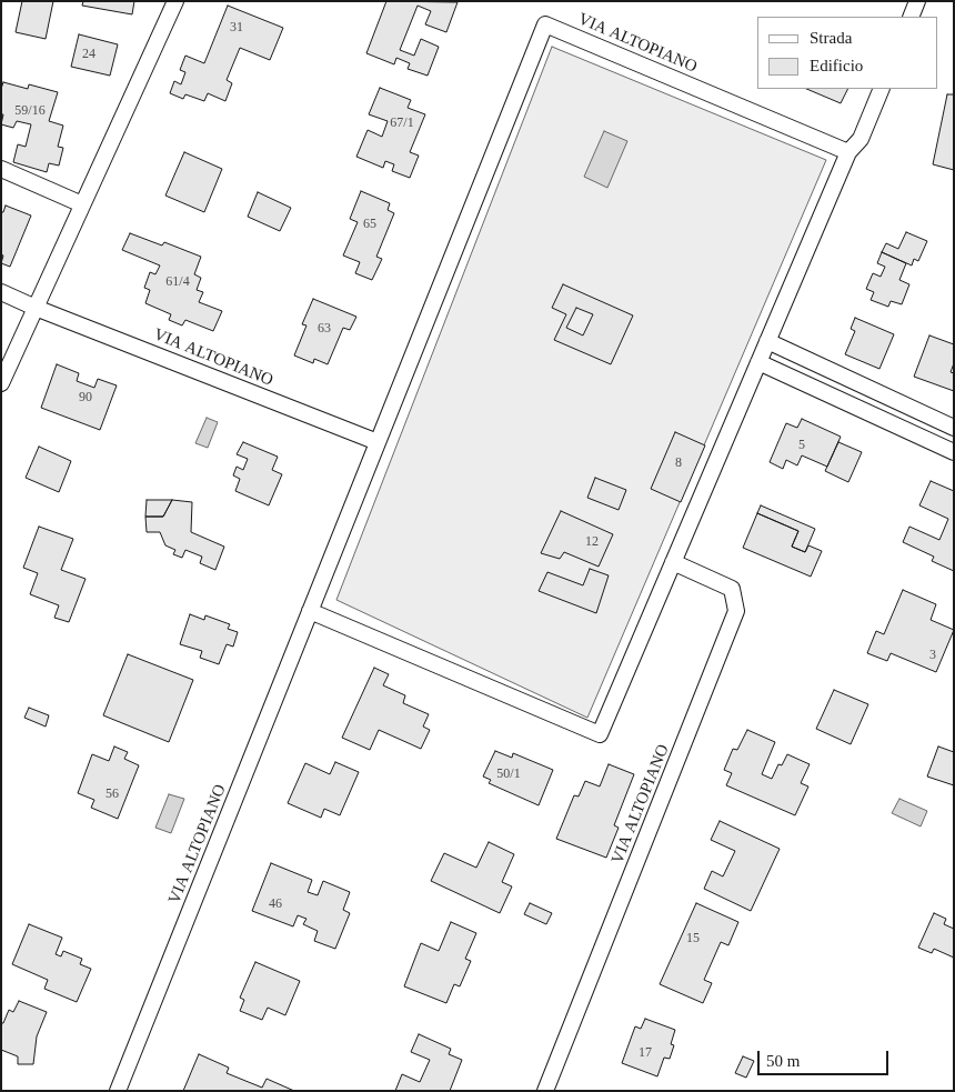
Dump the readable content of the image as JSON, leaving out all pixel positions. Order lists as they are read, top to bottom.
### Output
{
  "streets": {
    "street": ["VIA ALTOPIANO"]
  },
  "house_numbers": [
    "31",
    "24",
    "59/16",
    "67/1",
    "65",
    "61/4",
    "63",
    "90",
    "5",
    "8",
    "12",
    "3",
    "50/1",
    "56",
    "46",
    "15",
    "17"
  ],
  "legend": ["Strada", "Edificio"],
  "scale_bar": "50 m"
}
